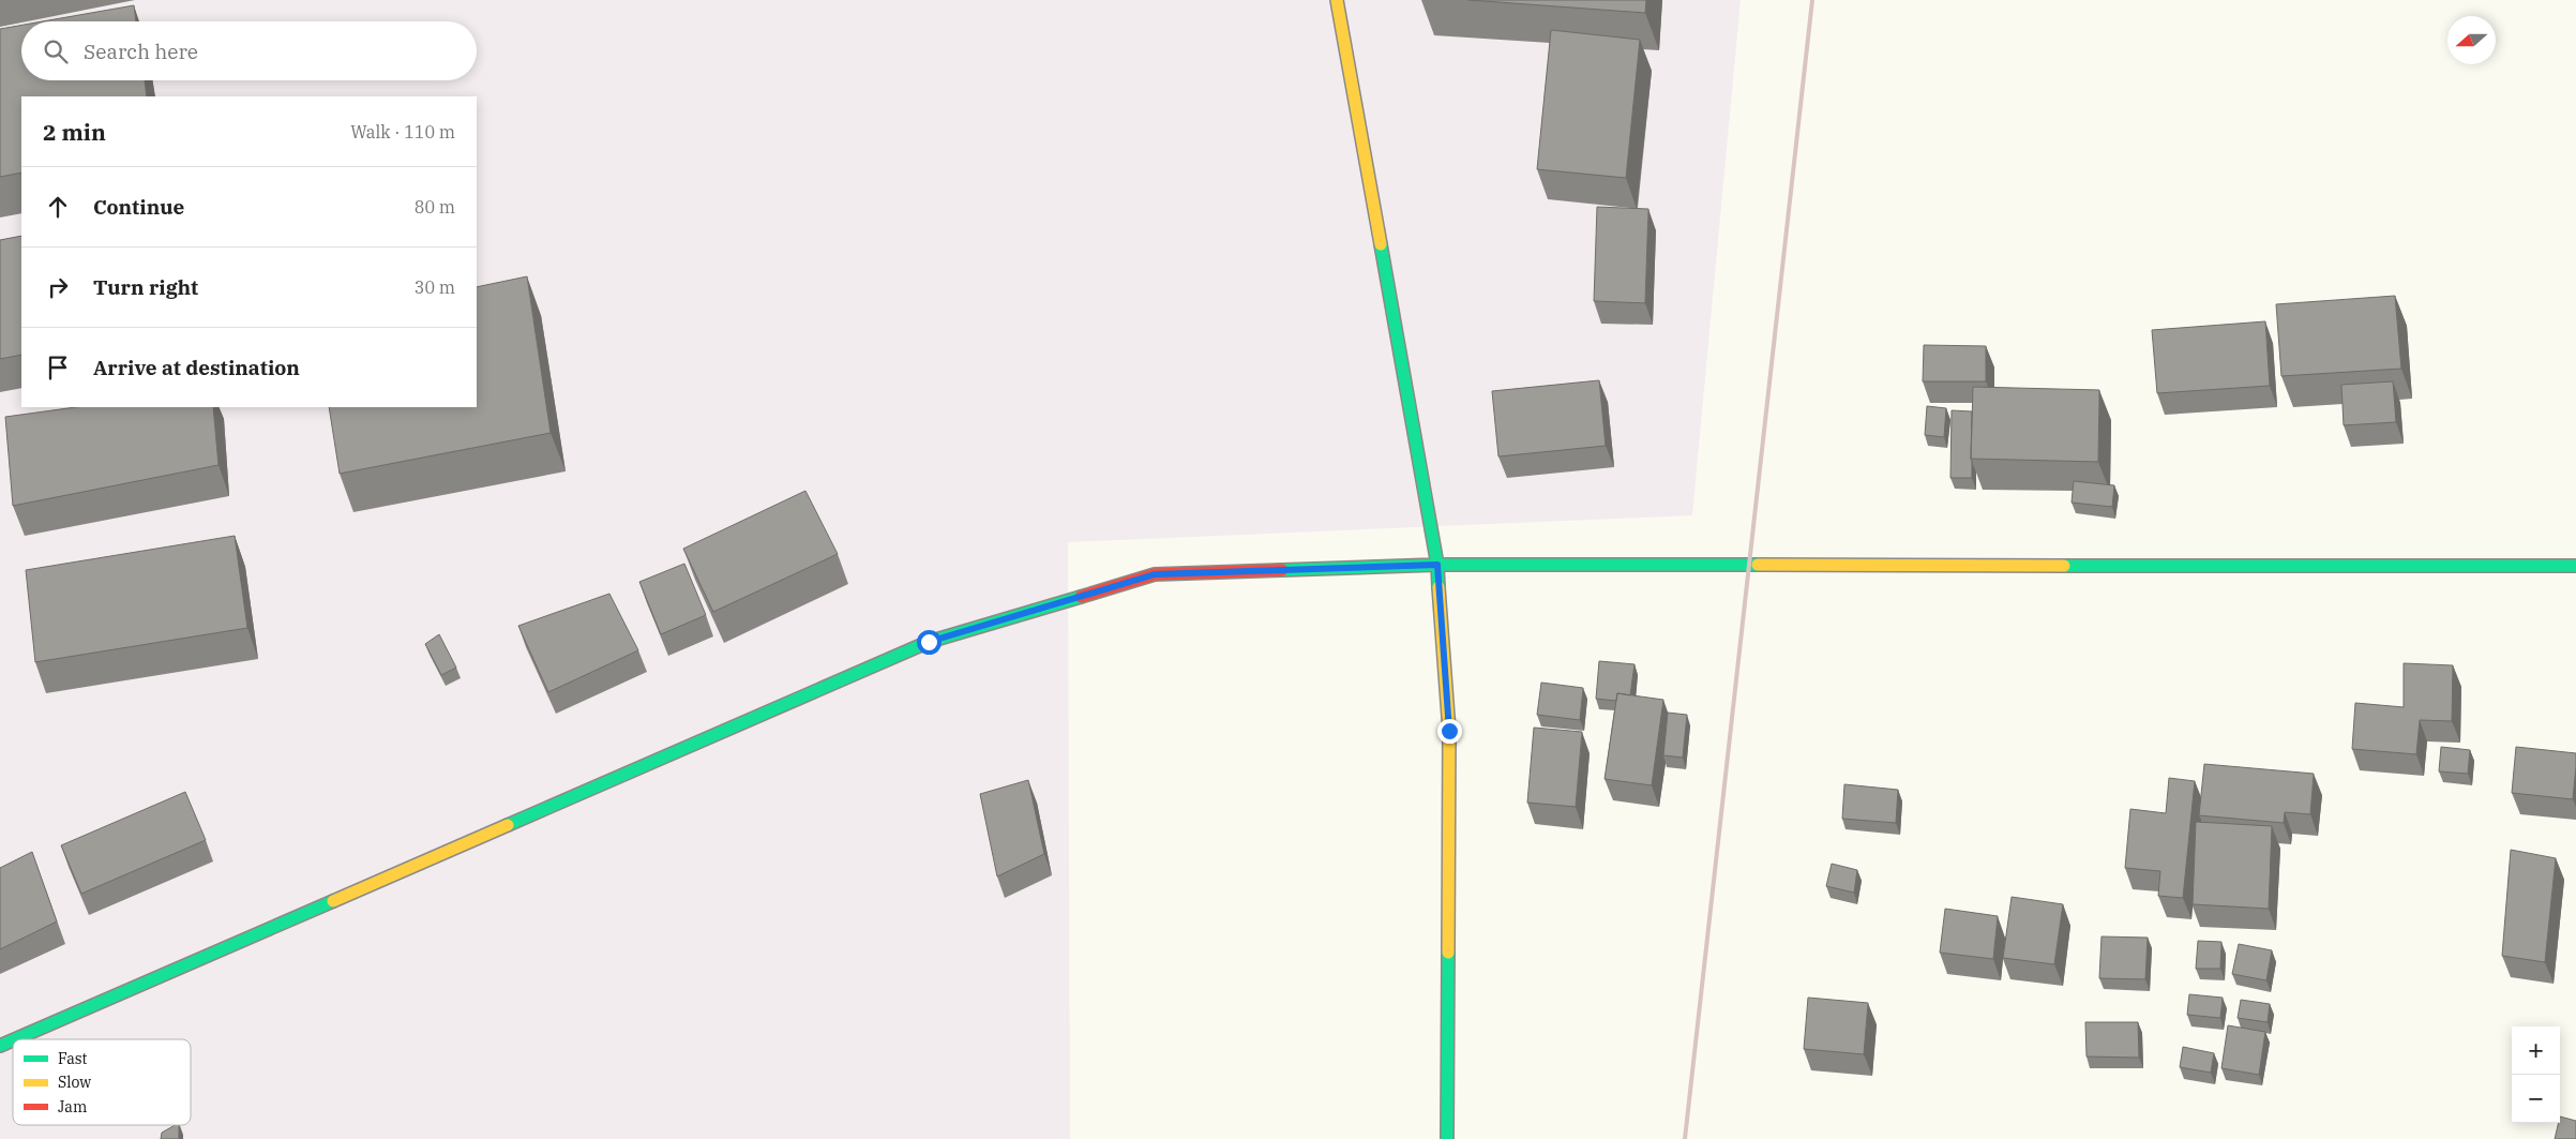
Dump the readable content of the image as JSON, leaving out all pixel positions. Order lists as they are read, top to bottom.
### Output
{
  "legend": ["Fast", "Slow", "Jam"],
  "north": "left",
  "page": {
    "search": "Search here",
    "heading": ["2 min", "Walk · 110 m"],
    "list": [
      ["Continue", "80 m"],
      ["Turn right", "30 m"],
      "Arrive at destination"
    ],
    "map_buttons": ["+", "−"]
  }
}
